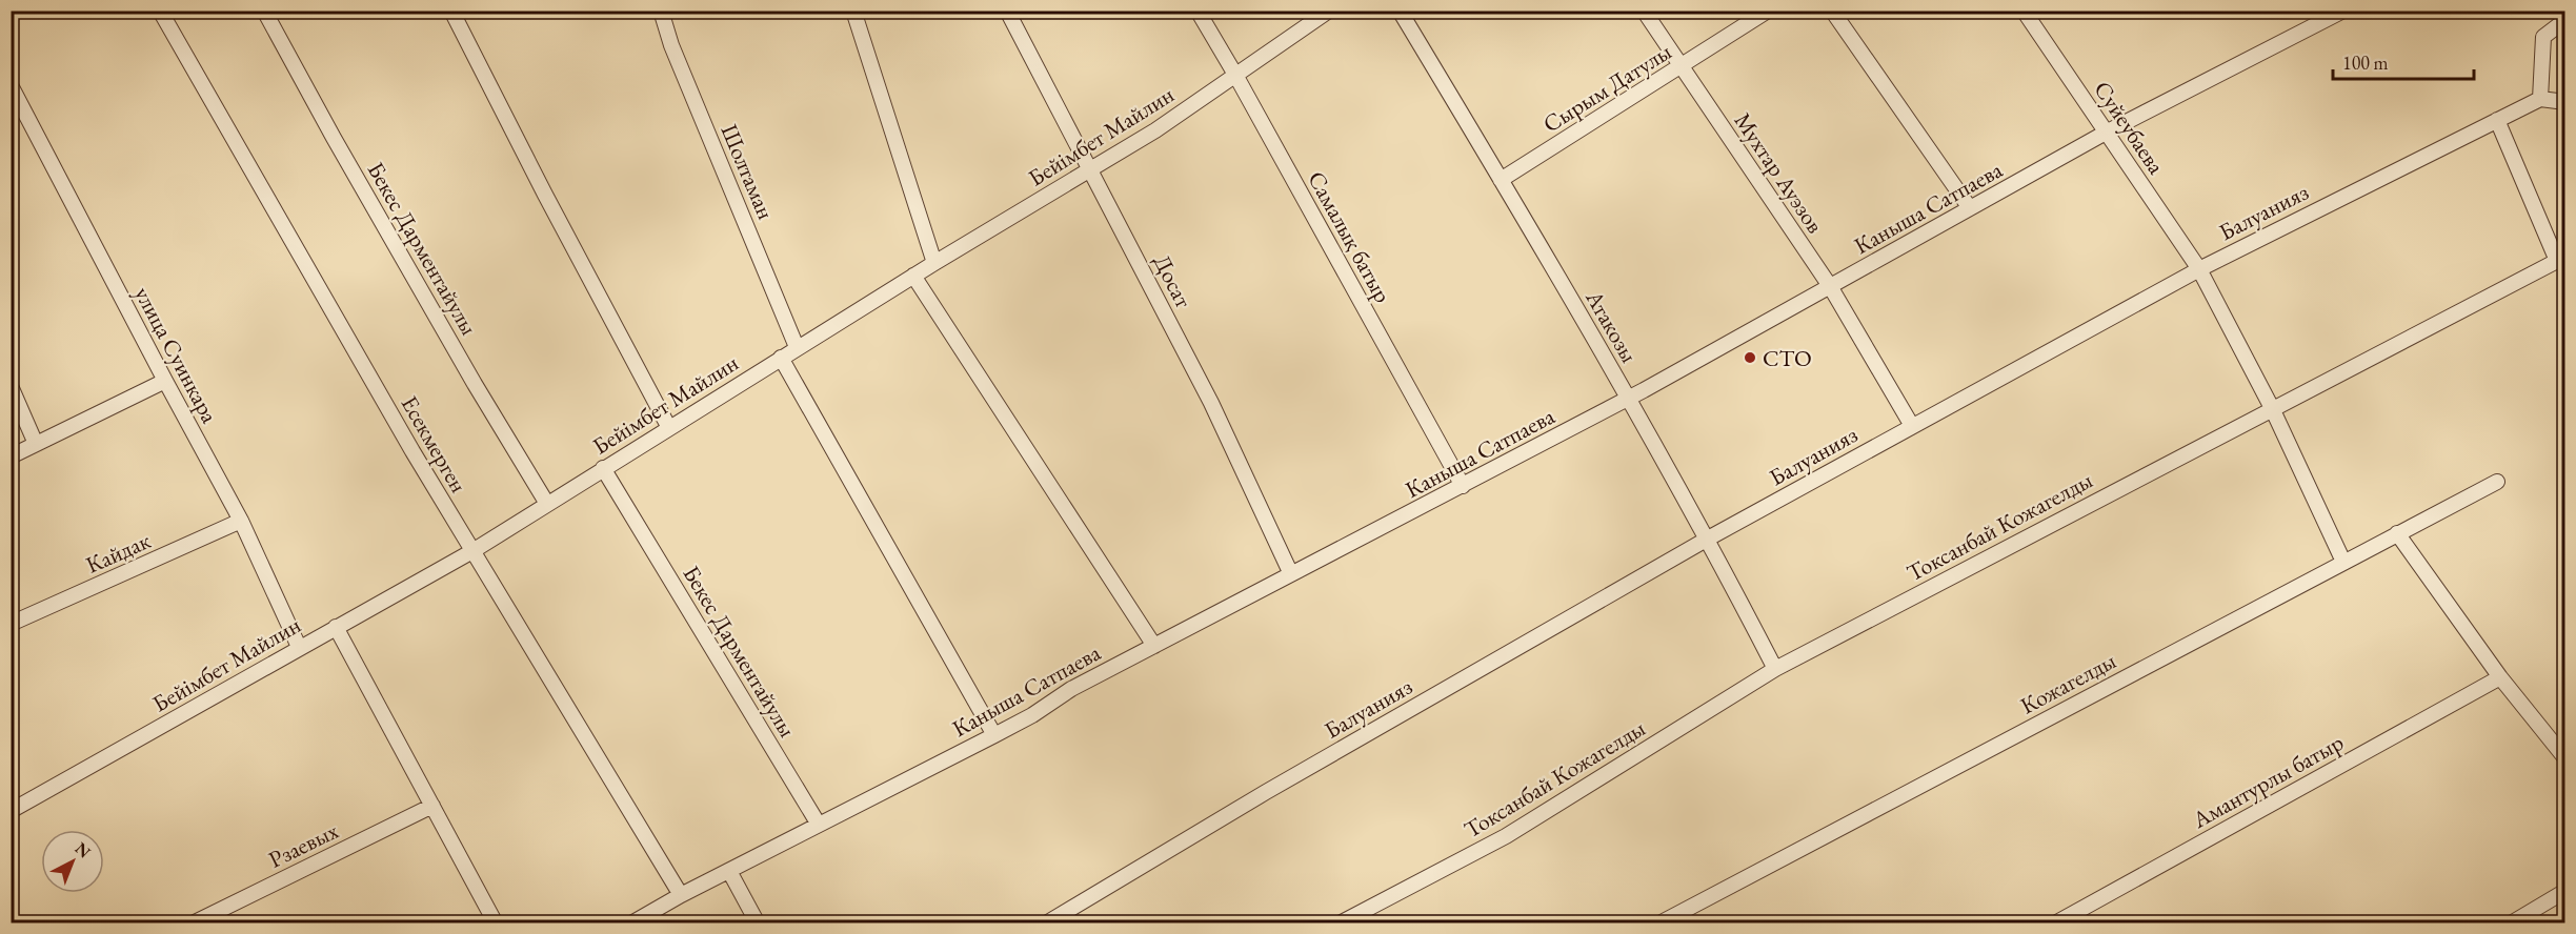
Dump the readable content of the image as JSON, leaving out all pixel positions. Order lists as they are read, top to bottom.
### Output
{
  "streets": {
    "street": [
      "Сырым Датулы",
      "Суйеубаева",
      "Бейімбет Майлин",
      "Шолтаман",
      "Мухтар Ауэзов",
      "Каныша Сатпаева",
      "Балуанияз",
      "Самалық батыр",
      "Бекес Дарментайулы",
      "Досат",
      "Атакозы",
      "улица Суинкара",
      "Eсекмерген",
      "Токсанбай Кожагелды",
      "Кайдак",
      "Кожагелды",
      "Амантурлы батыр",
      "Рзаевых"
    ]
  },
  "crossings": [
    ["Сырым Датулы", "Мухтар Ауэзов"],
    ["Сырым Датулы", "Атакозы"],
    ["Суйеубаева", "Каныша Сатпаева"],
    ["Суйеубаева", "Балуанияз"],
    ["Суйеубаева", "Токсанбай Кожагелды"],
    ["Суйеубаева", "Кожагелды"],
    ["Бейімбет Майлин", "Шолтаман"],
    ["Бейімбет Майлин", "Самалық батыр"],
    ["Бейімбет Майлин", "Бекес Дарментайулы"],
    ["Бейімбет Майлин", "Досат"],
    ["Бейімбет Майлин", "улица Суинкара"],
    ["Бейімбет Майлин", "Eсекмерген"],
    ["Мухтар Ауэзов", "Каныша Сатпаева"],
    ["Мухтар Ауэзов", "Балуанияз"],
    ["Каныша Сатпаева", "Самалық батыр"],
    ["Каныша Сатпаева", "Бекес Дарментайулы"],
    ["Каныша Сатпаева", "Досат"],
    ["Каныша Сатпаева", "Атакозы"],
    ["Каныша Сатпаева", "Eсекмерген"],
    ["Балуанияз", "Атакозы"],
    ["Балуанияз", "Токсанбай Кожагелды"],
    ["Атакозы", "Токсанбай Кожагелды"],
    ["улица Суинкара", "Кайдак"]
  ],
  "places": ["CTO"],
  "scale_bar": "100 m",
  "north": "top right"
}
